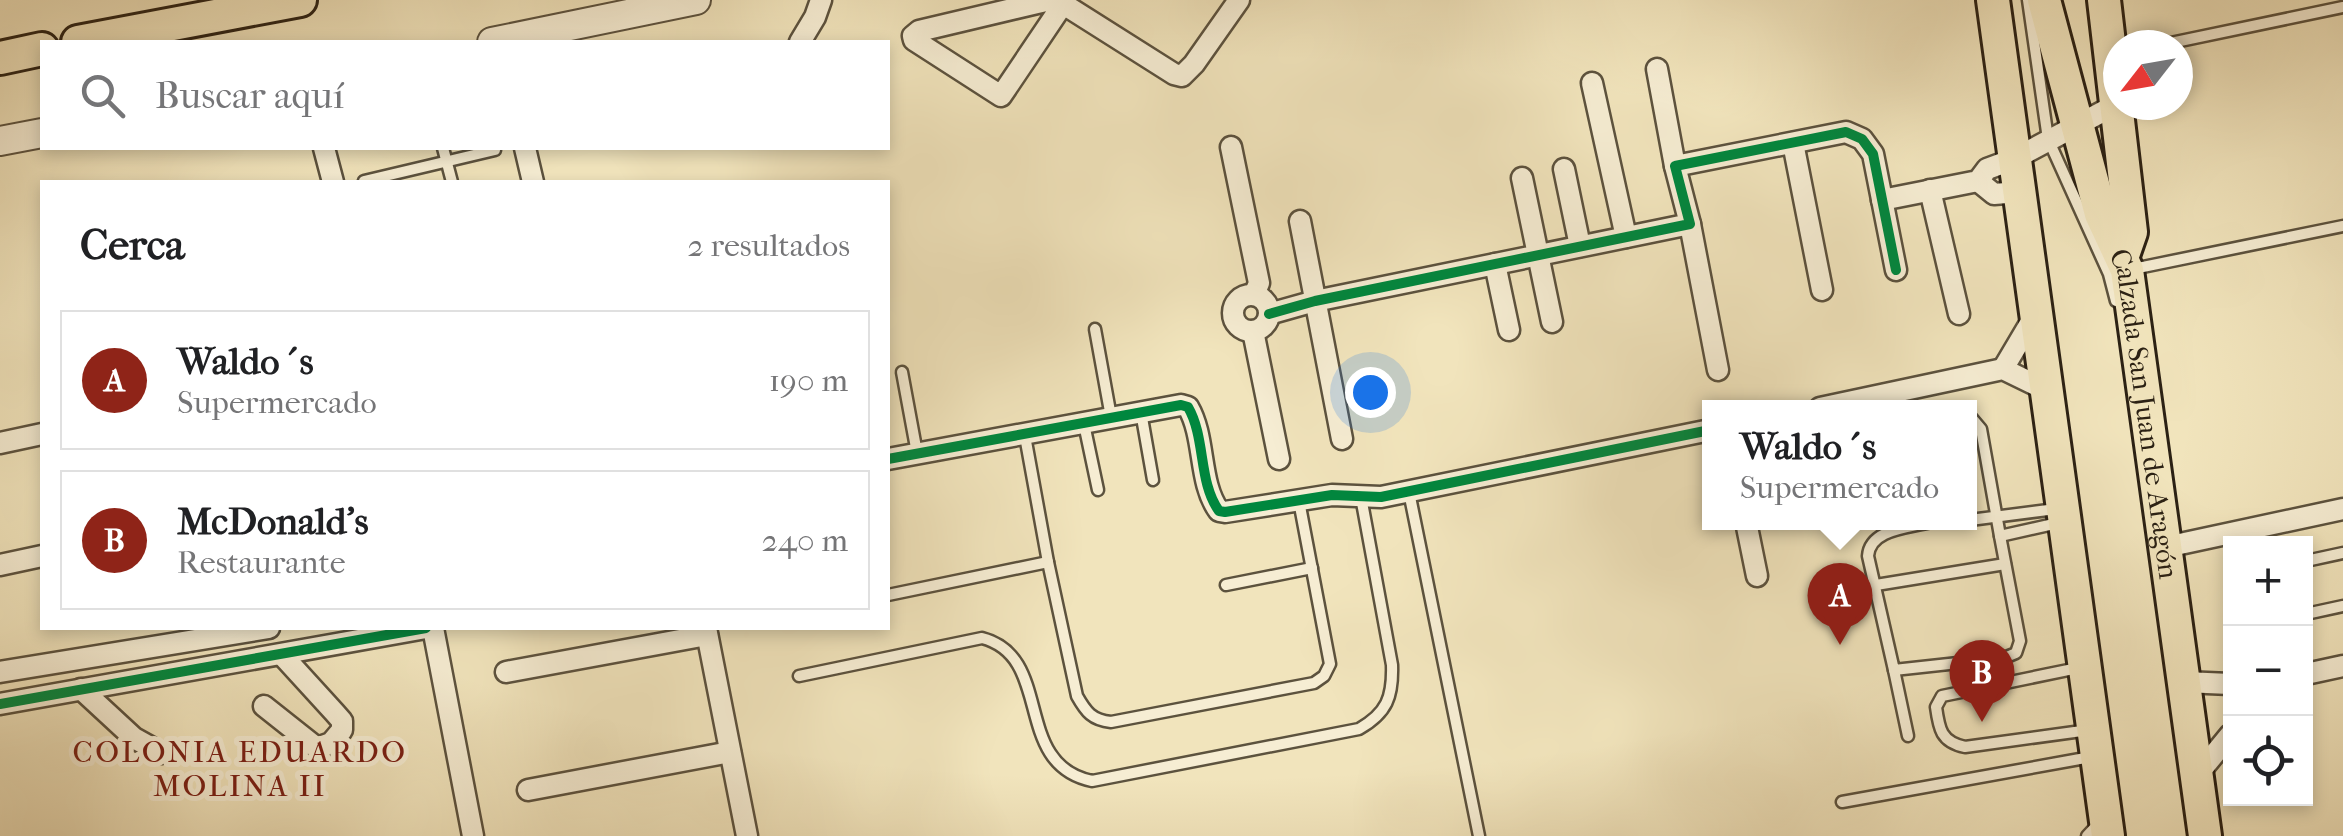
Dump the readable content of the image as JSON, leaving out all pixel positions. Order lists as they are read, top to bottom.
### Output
{
  "streets": {
    "main road": ["Calzada San Juan de Aragón"]
  },
  "districts": ["COLONIA EDUARDO MOLINA II"],
  "north": "bottom left",
  "page": {
    "search": "Buscar aquí",
    "heading": ["Cerca", "2 resultados"],
    "list": [
      {
        "mark": "A",
        "name": "Waldo´s",
        "note": "Supermercado",
        "value": "190 m"
      },
      {
        "mark": "B",
        "name": "McDonald's",
        "note": "Restaurante",
        "value": "240 m"
      }
    ],
    "popup": ["Waldo´s", "Supermercado"],
    "map_buttons": ["+", "−"],
    "pins": ["A", "B"]
  }
}
